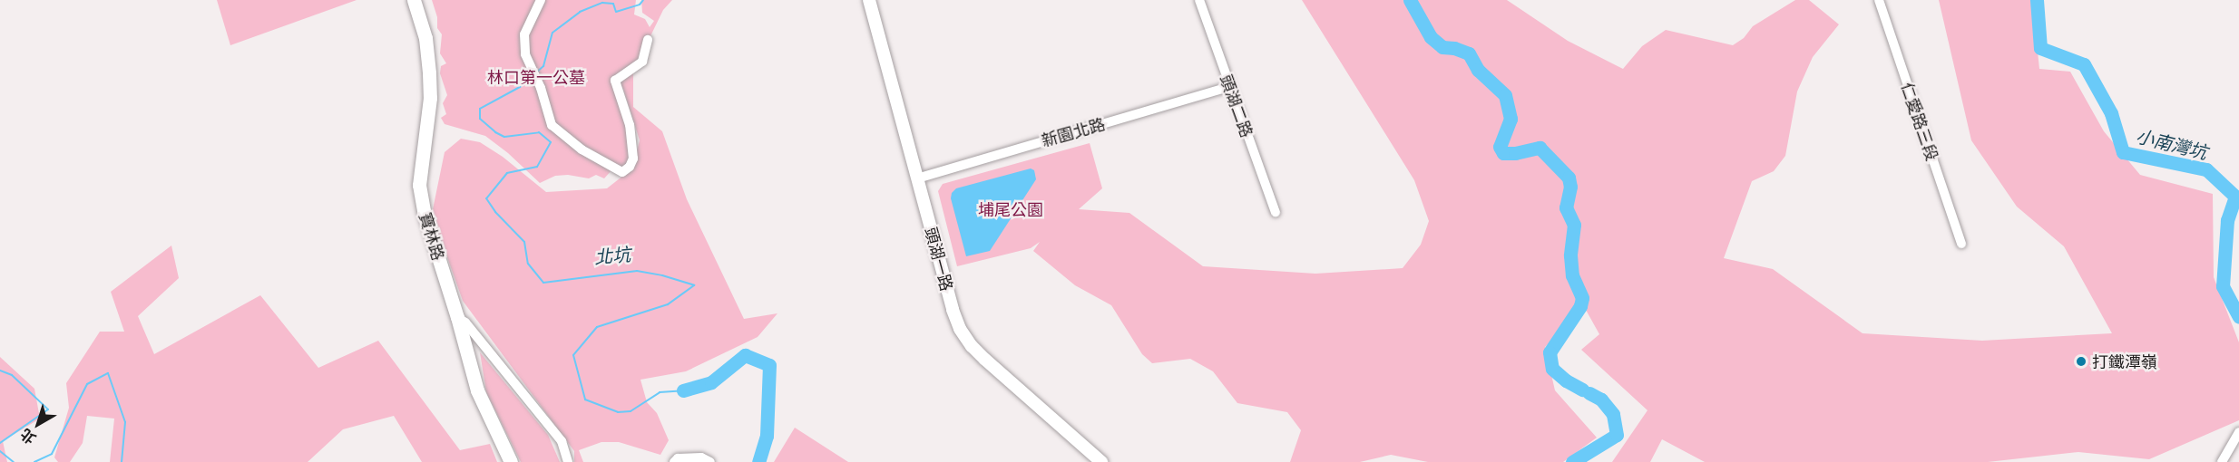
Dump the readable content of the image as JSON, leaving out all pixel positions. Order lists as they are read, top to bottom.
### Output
{
  "streets": {
    "main road": ["寶林路"],
    "street": [
      "頭湖二路",
      "仁愛路三段",
      "新園北路",
      "頭湖一路"
    ]
  },
  "crossings": [
    ["頭湖二路", "新園北路"],
    ["新園北路", "頭湖一路"]
  ],
  "water": ["小南灣坑", "北坑"],
  "parks": ["林口第一公墓", "埔尾公園"],
  "places": ["打鐵潭嶺"],
  "north": "bottom left"
}
